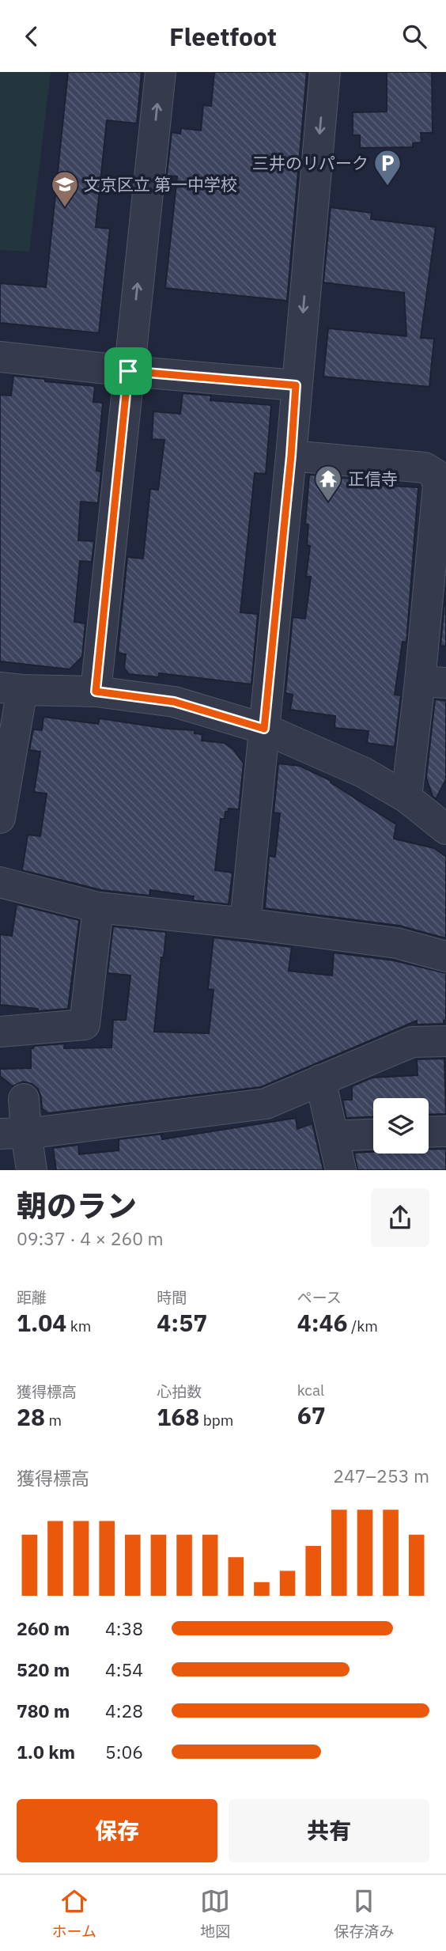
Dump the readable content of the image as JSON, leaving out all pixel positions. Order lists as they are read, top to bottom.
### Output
{
  "places": {
    "parking": ["三井のリパーク"],
    "school or university": ["文京区立 第一中学校"],
    "temple": ["正信寺"]
  },
  "page": {
    "header": "Fleetfoot",
    "heading": ["朝のラン", "09:37 · 4 × 260 m"],
    "stats": [
      ["距離", "1.04 km"],
      ["時間", "4:57"],
      ["ペース", "4:46 /km"],
      ["獲得標高", "28 m"],
      ["心拍数", "168 bpm"],
      ["kcal", "67"]
    ],
    "chart": ["獲得標高", "247–253 m"],
    "list": [
      {
        "name": "260 m",
        "note": "4:38"
      },
      {
        "name": "520 m",
        "note": "4:54"
      },
      {
        "name": "780 m",
        "note": "4:28"
      },
      {
        "name": "1.0 km",
        "note": "5:06"
      }
    ],
    "buttons": ["保存", "共有"],
    "tabs": ["ホーム", "地図", "保存済み"]
  }
}
